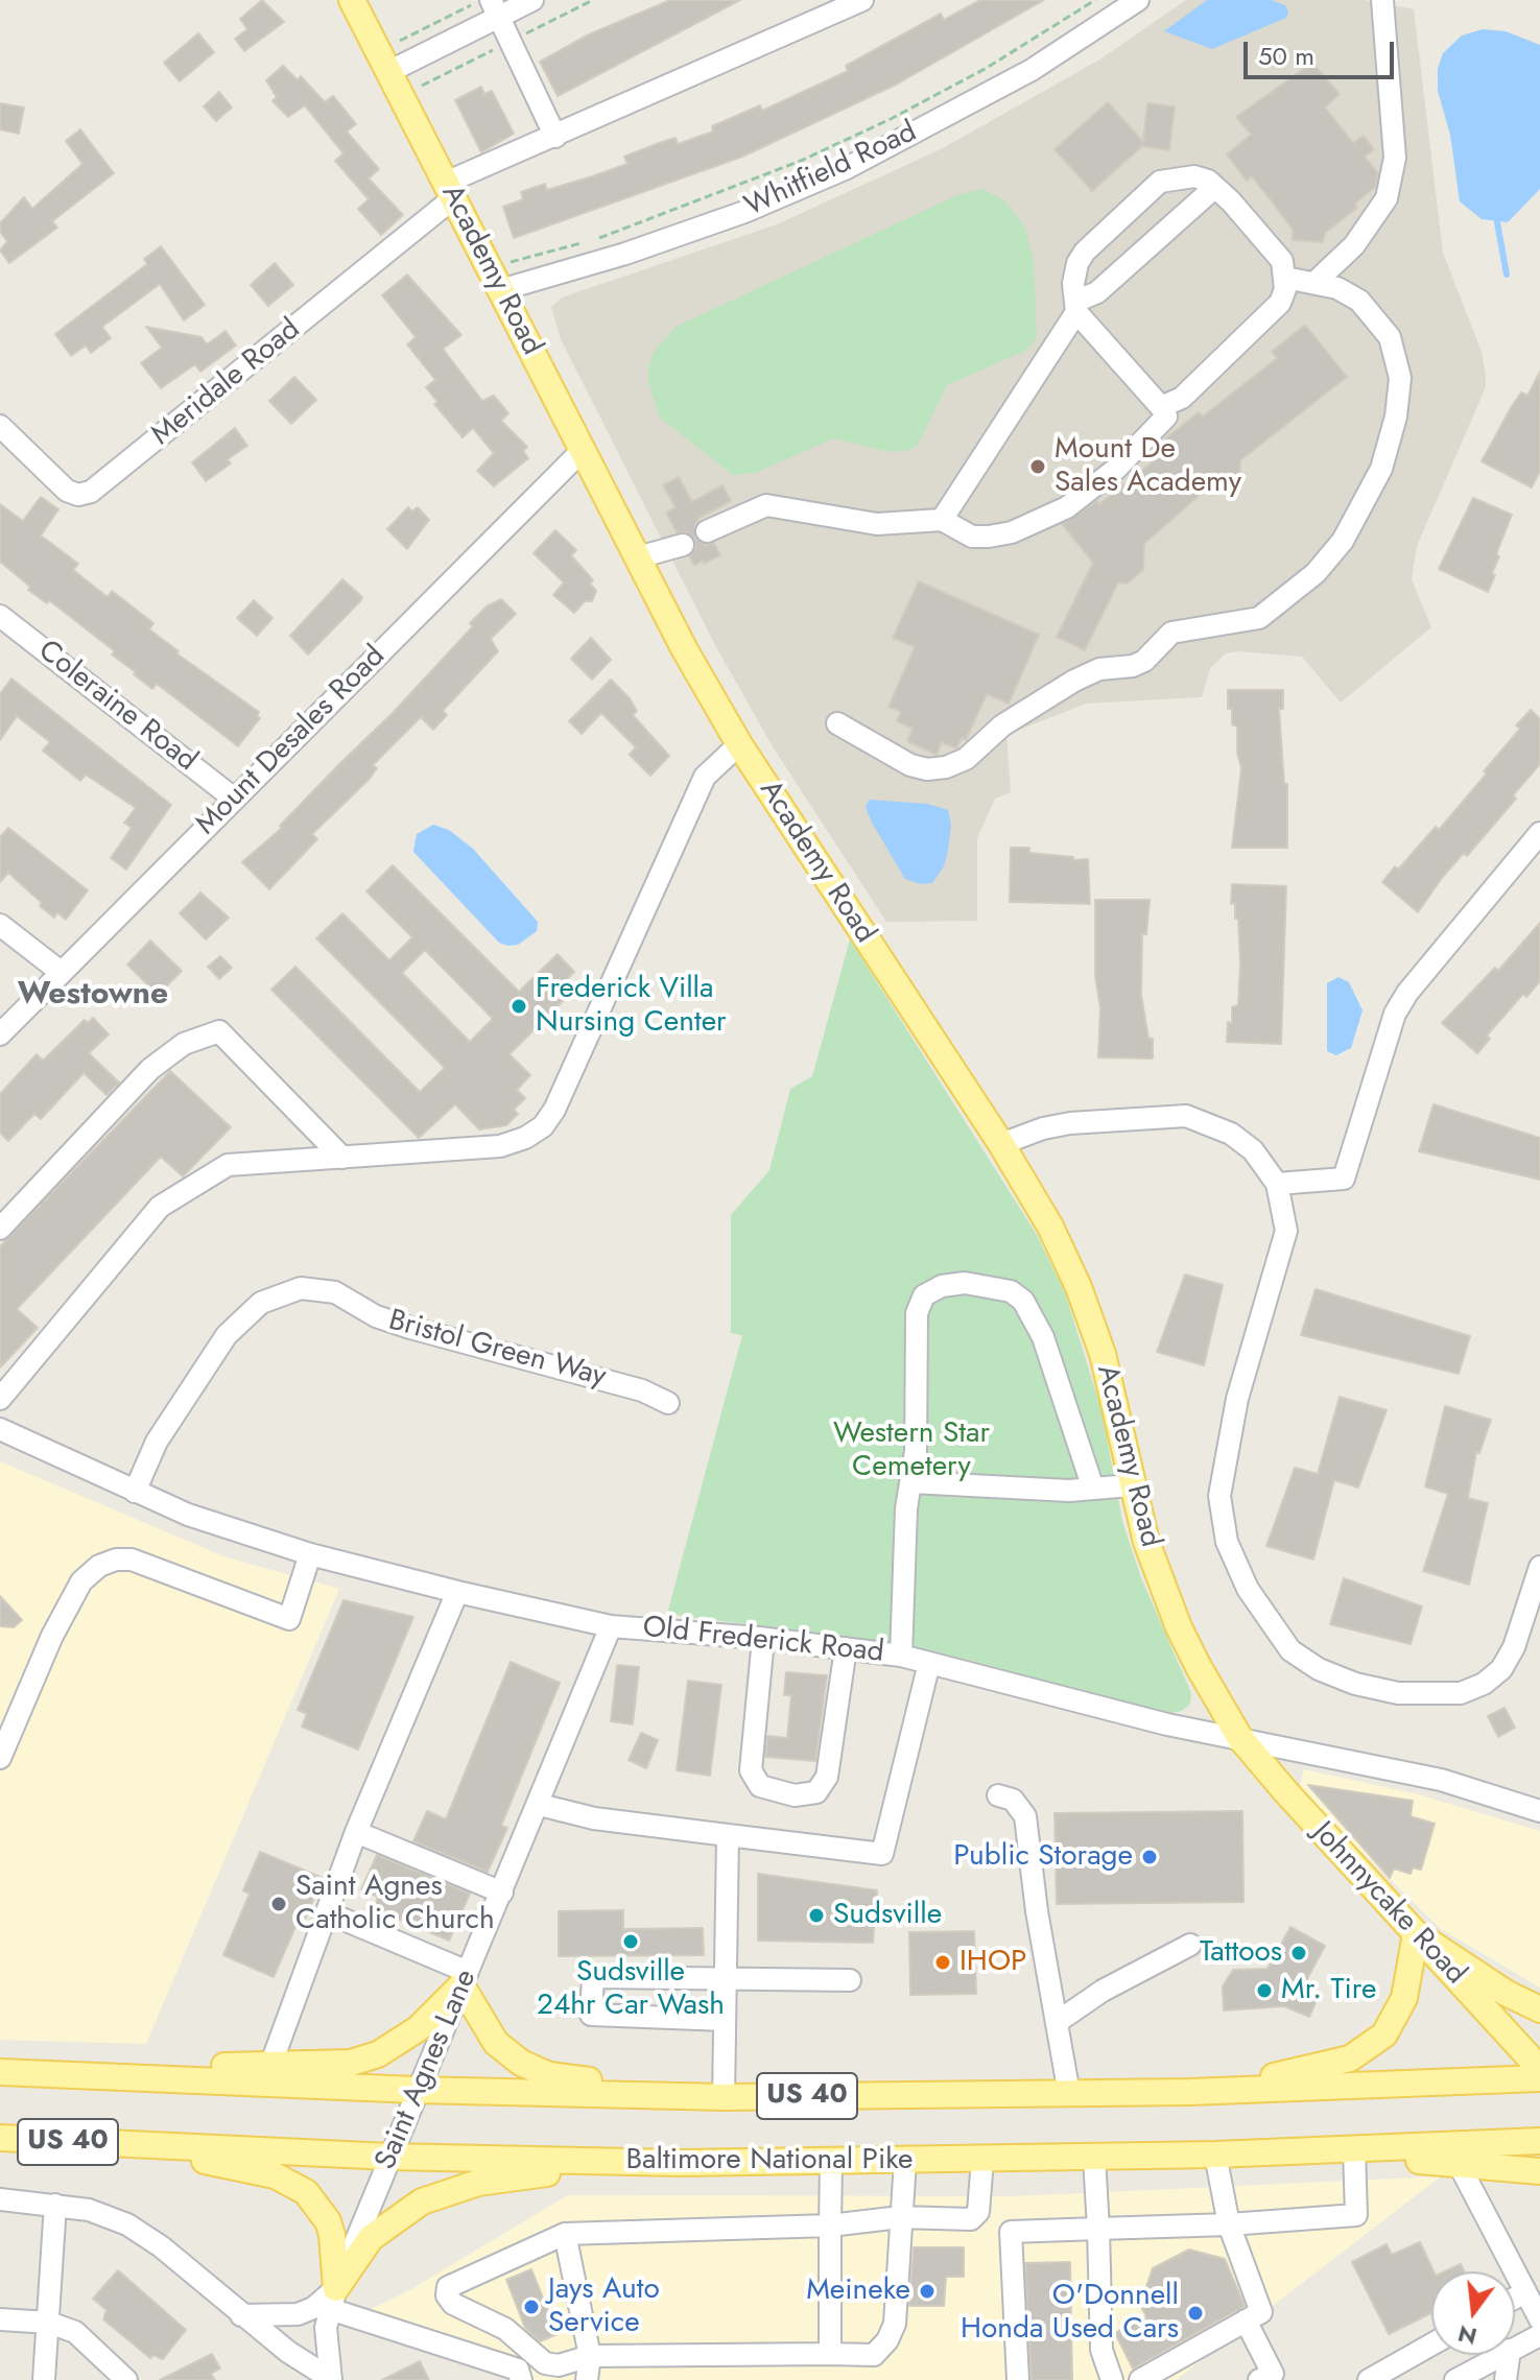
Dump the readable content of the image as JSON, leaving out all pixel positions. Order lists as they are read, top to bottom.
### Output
{
  "streets": {
    "main road": [
      "Academy Road",
      "Johnnycake Road",
      "US 40",
      "Baltimore National Pike"
    ],
    "street": [
      "Whitfield Road",
      "Meridale Road",
      "Coleraine Road",
      "Mount Desales Road",
      "Bristol Green Way",
      "Old Frederick Road",
      "Saint Agnes Lane"
    ]
  },
  "crossings": [
    ["Whitfield Road", "Academy Road"],
    ["Academy Road", "Meridale Road"],
    ["Academy Road", "Mount Desales Road"],
    ["Academy Road", "Old Frederick Road"],
    ["Academy Road", "Johnnycake Road"],
    ["Coleraine Road", "Mount Desales Road"],
    ["Bristol Green Way", "Old Frederick Road"],
    ["Old Frederick Road", "Johnnycake Road"],
    ["Old Frederick Road", "Saint Agnes Lane"],
    ["Saint Agnes Lane", "US 40"],
    ["Saint Agnes Lane", "Baltimore National Pike"]
  ],
  "districts": ["Westowne"],
  "parks": ["Western Star Cemetery"],
  "places": [
    "Mount De Sales Academy",
    "Frederick Villa Nursing Center",
    "Public Storage",
    "Saint Agnes Catholic Church",
    "Sudsville",
    "Sudsville 24hr Car Wash",
    "Tattoos",
    "IHOP",
    "Mr. Tire",
    "Meineke",
    "Jays Auto Service",
    "O'Donnell Honda Used Cars"
  ],
  "scale_bar": "50 m",
  "north": "bottom"
}
